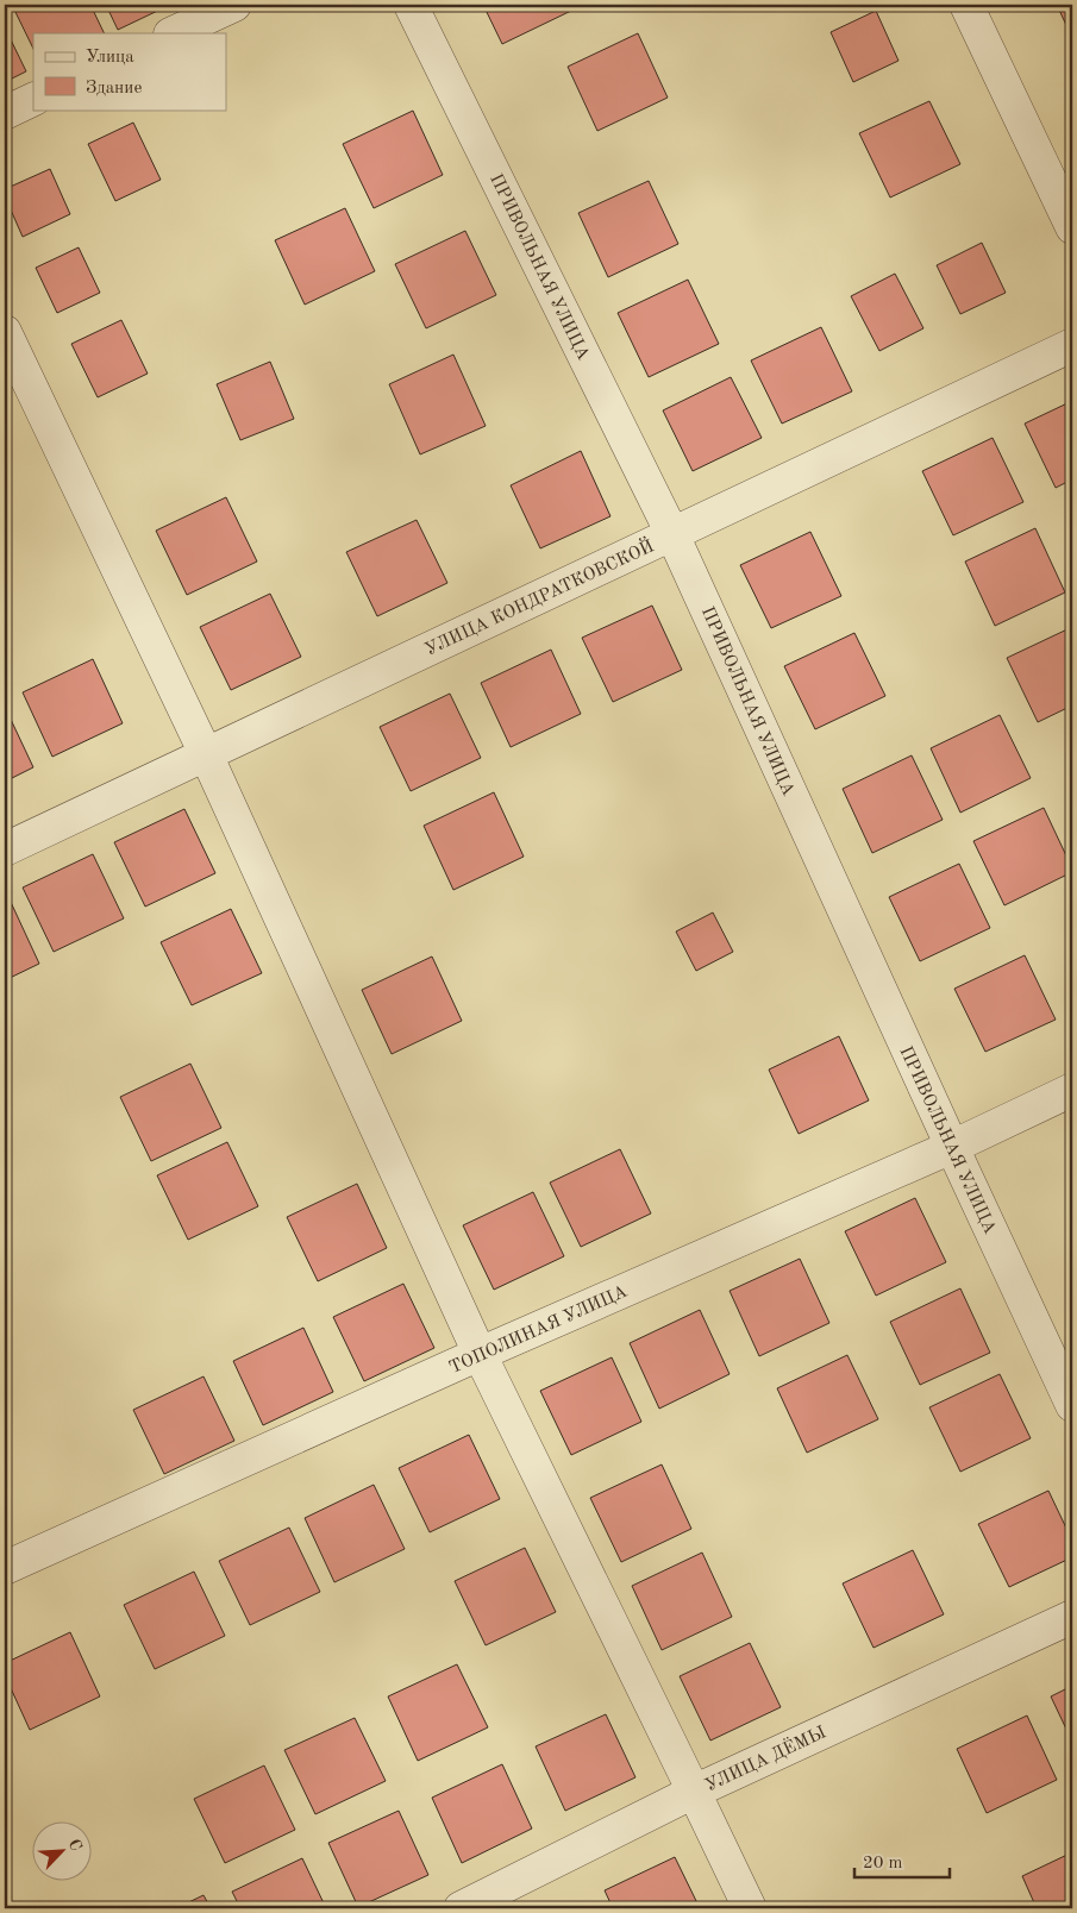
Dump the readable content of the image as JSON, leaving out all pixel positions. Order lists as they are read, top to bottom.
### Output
{
  "streets": {
    "street": [
      "ПРИВОЛЬНАЯ УЛИЦА",
      "УЛИЦА КОНДРАТКОВСКОЙ",
      "ТОПОЛИНАЯ УЛИЦА",
      "УЛИЦА ДЁМЫ"
    ]
  },
  "crossings": [
    ["ПРИВОЛЬНАЯ УЛИЦА", "УЛИЦА КОНДРАТКОВСКОЙ"],
    ["ПРИВОЛЬНАЯ УЛИЦА", "ТОПОЛИНАЯ УЛИЦА"]
  ],
  "legend": ["Улица", "Здание"],
  "scale_bar": "20 m",
  "north": "top right"
}
